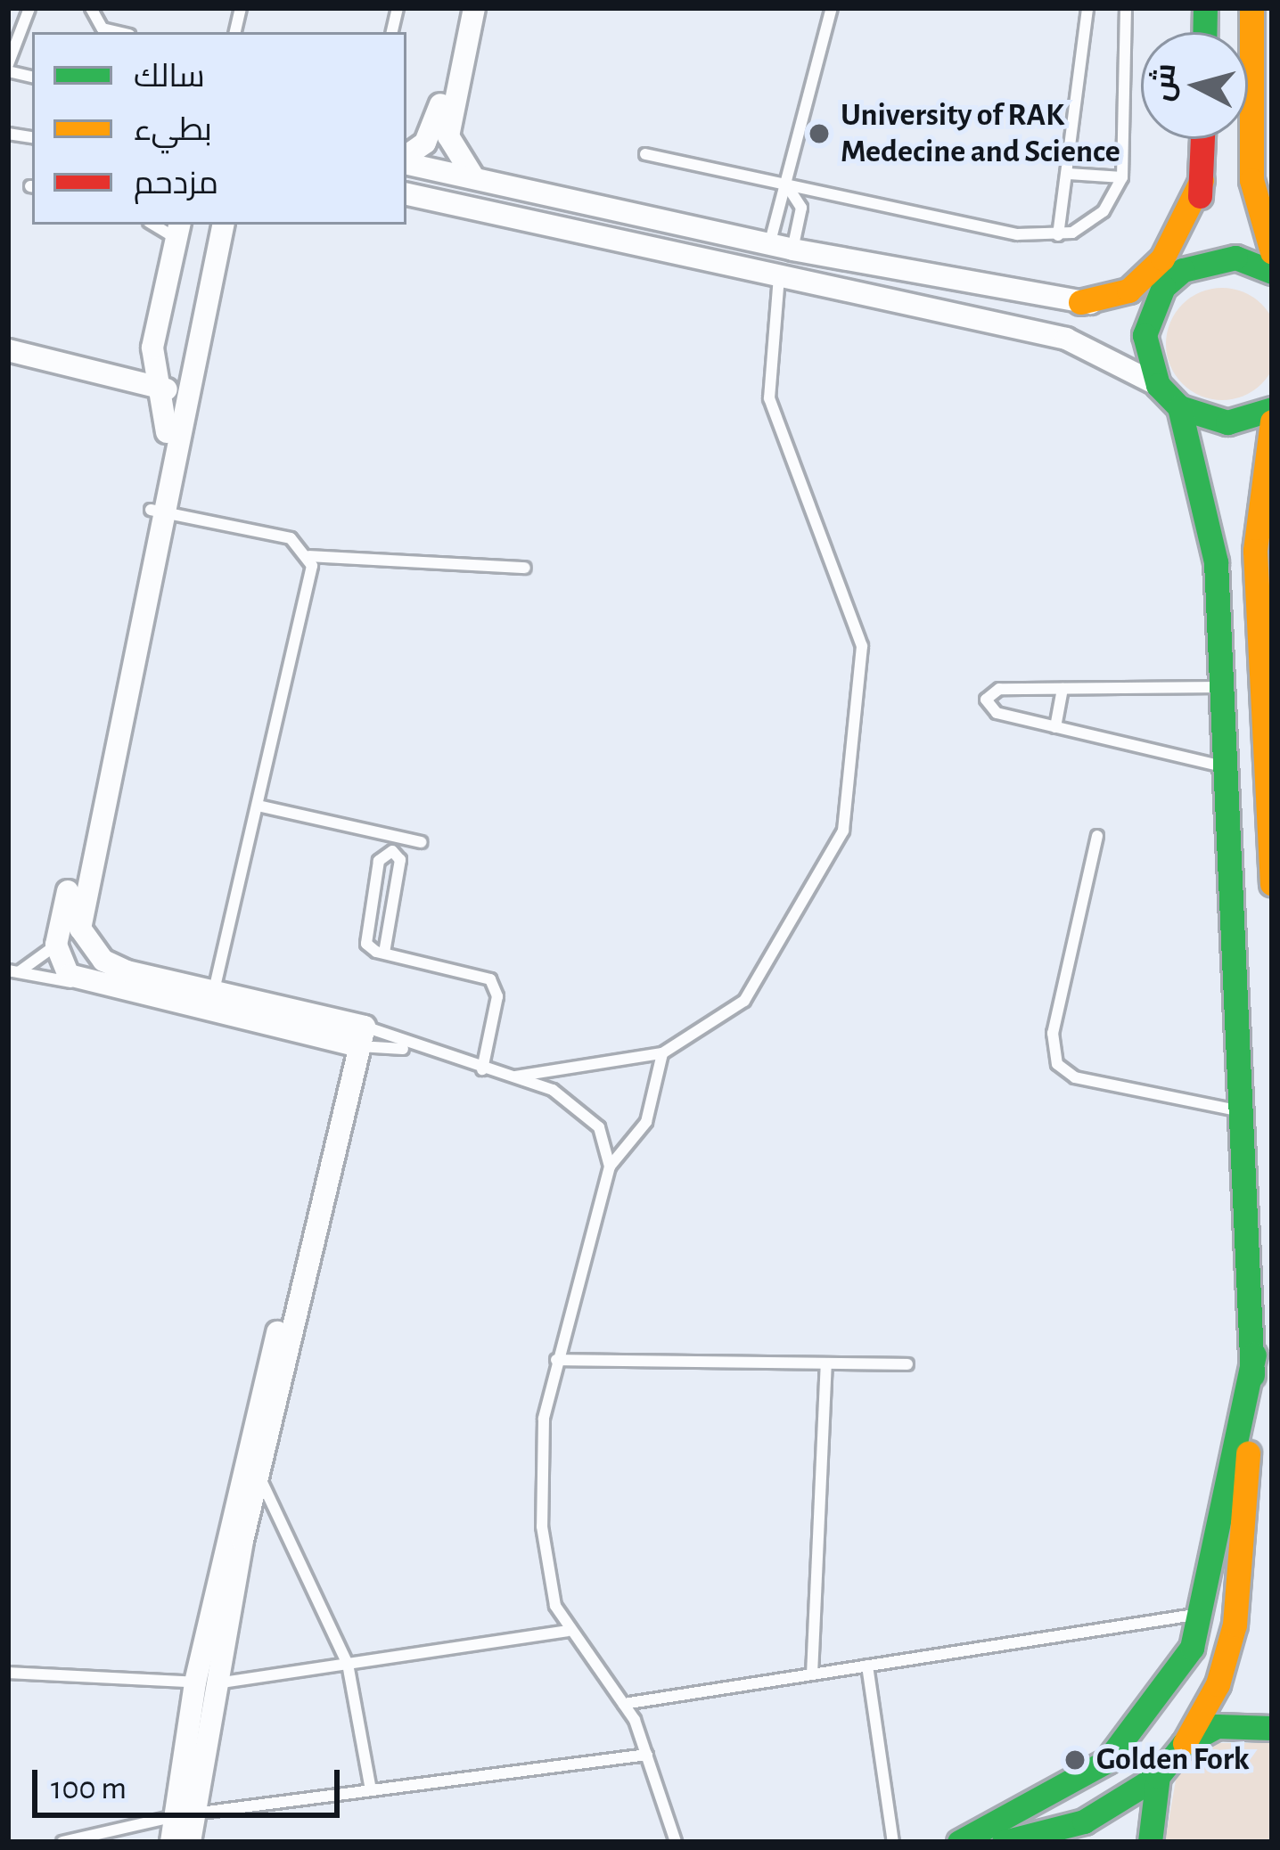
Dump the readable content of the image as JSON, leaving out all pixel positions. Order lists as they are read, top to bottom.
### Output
{
  "places": ["University of RAK Medecine and Science", "Golden Fork"],
  "legend": ["سالك", "بطيء", "مزدحم"],
  "scale_bar": "100 m",
  "north": "left"
}
